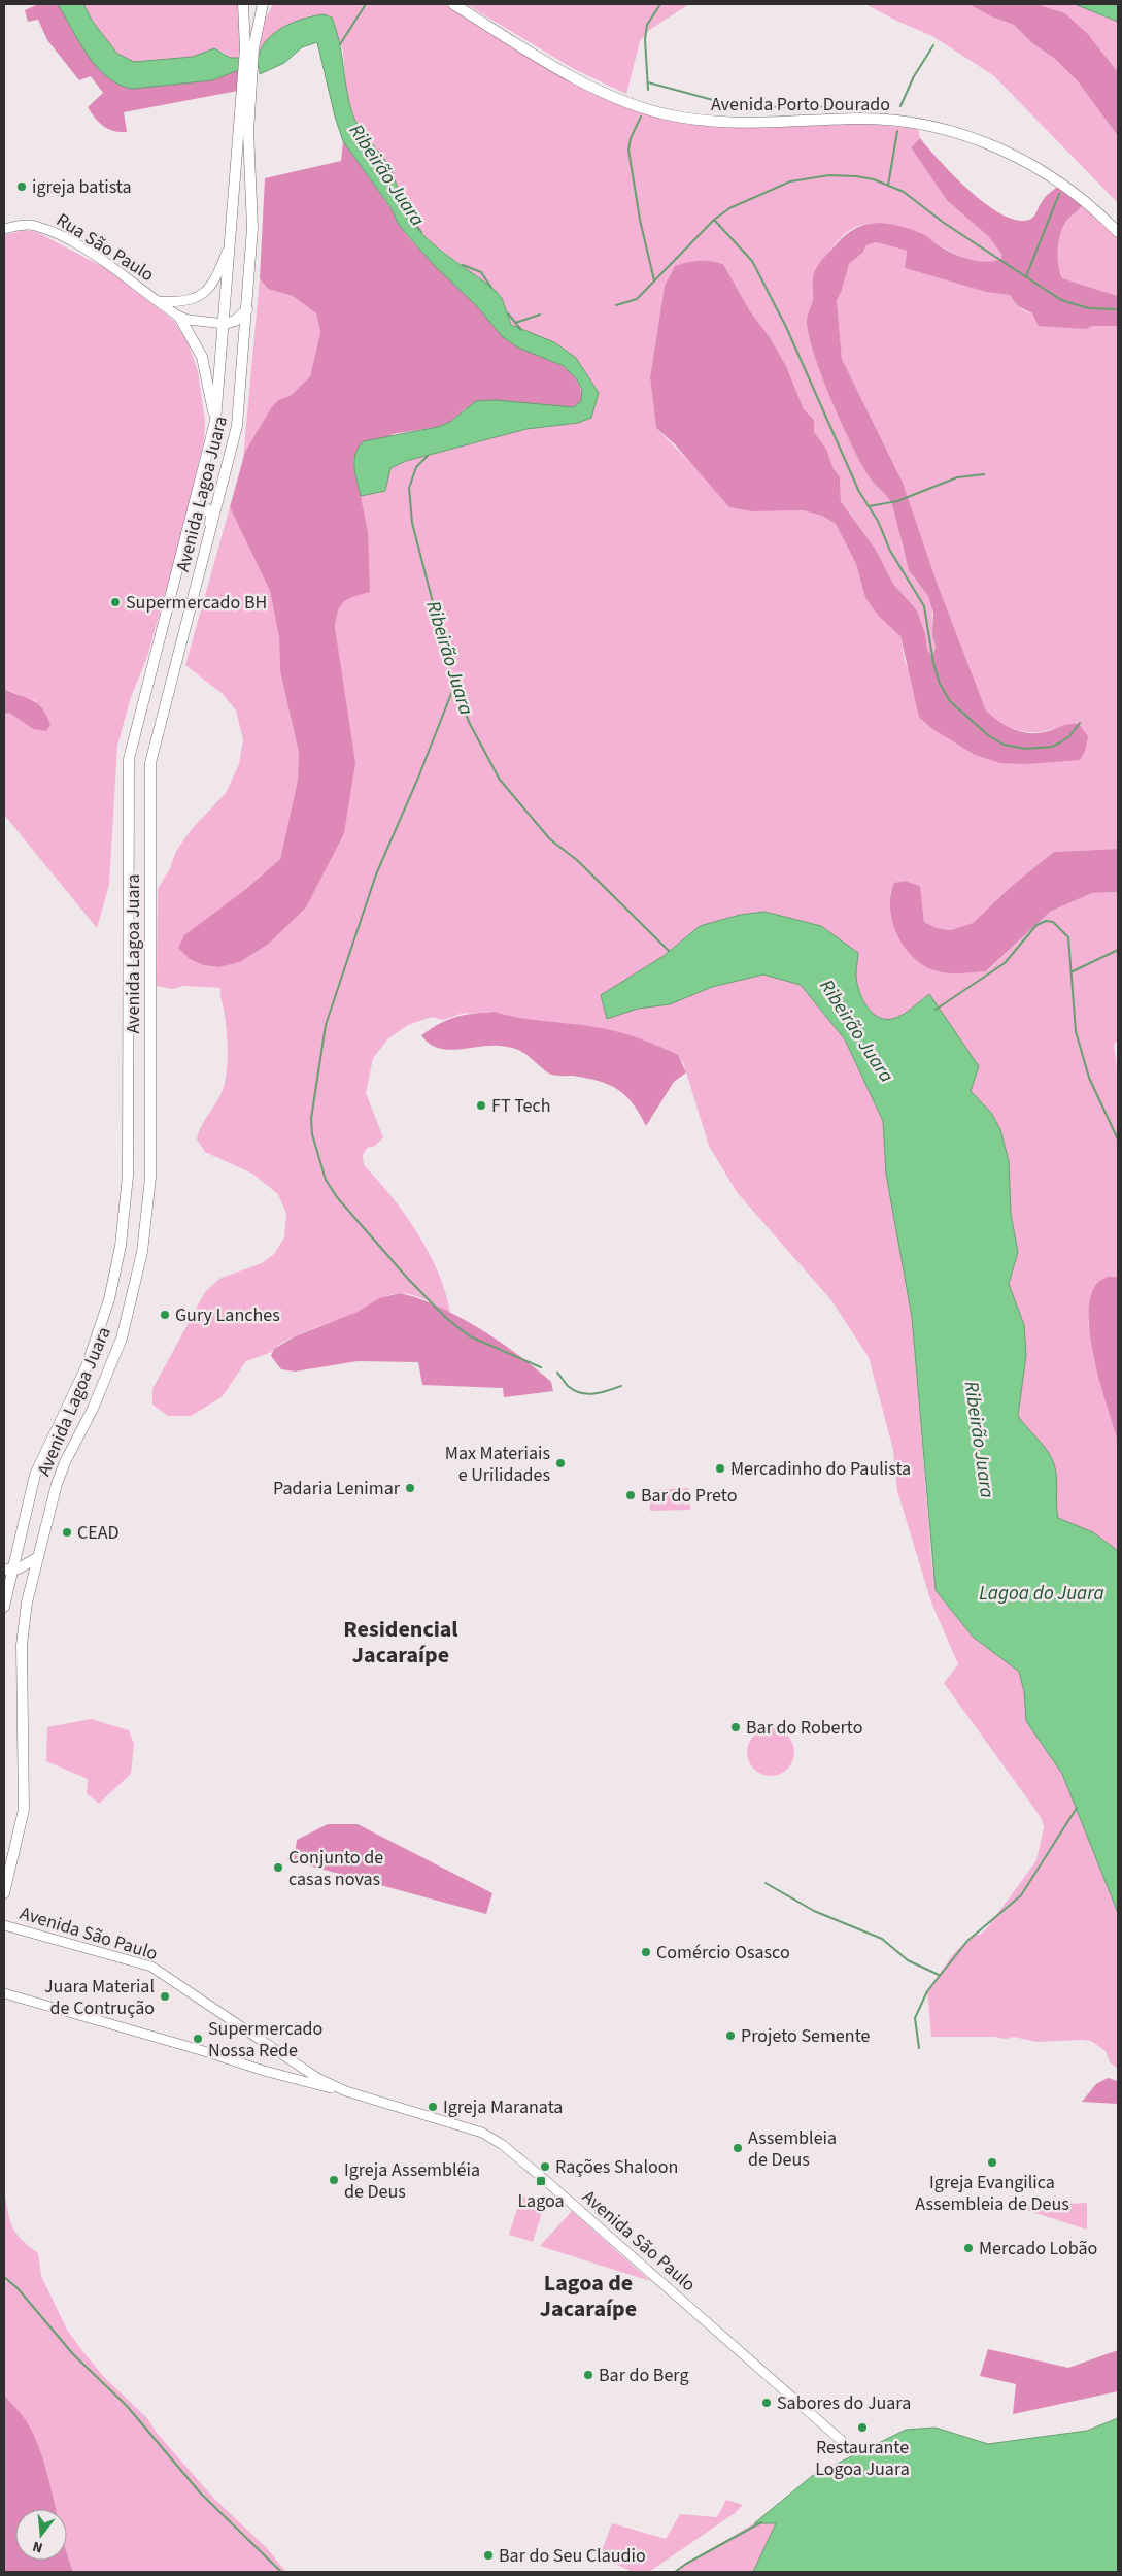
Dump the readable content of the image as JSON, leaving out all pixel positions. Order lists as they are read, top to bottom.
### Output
{
  "streets": {
    "main road": ["Avenida Porto Dourado", "Avenida Lagoa Juara"],
    "street": ["Rua São Paulo", "Avenida São Paulo"]
  },
  "crossings": [
    ["Rua São Paulo", "Avenida Lagoa Juara"]
  ],
  "districts": ["Residencial Jacaraípe", "Lagoa de Jacaraípe"],
  "water": ["Ribeirão Juara", "Lagoa do Juara"],
  "places": {
    "other": [
      "igreja batista",
      "Supermercado BH",
      "FT Tech",
      "Gury Lanches",
      "Max Materiais e Urilidades",
      "Mercadinho do Paulista",
      "Padaria Lenimar",
      "Bar do Preto",
      "CEAD",
      "Bar do Roberto",
      "Conjunto de casas novas",
      "Comércio Osasco",
      "Juara Material de Contrução",
      "Projeto Semente",
      "Supermercado Nossa Rede",
      "Igreja Maranata",
      "Assembleia de Deus",
      "Igreja Evangilica Assembleia de Deus",
      "Rações Shaloon",
      "Igreja Assembléia de Deus",
      "Mercado Lobão",
      "Bar do Berg",
      "Sabores do Juara",
      "Restaurante Logoa Juara",
      "Bar do Seu Claudio"
    ],
    "transit": ["Lagoa"]
  },
  "north": "bottom"
}
